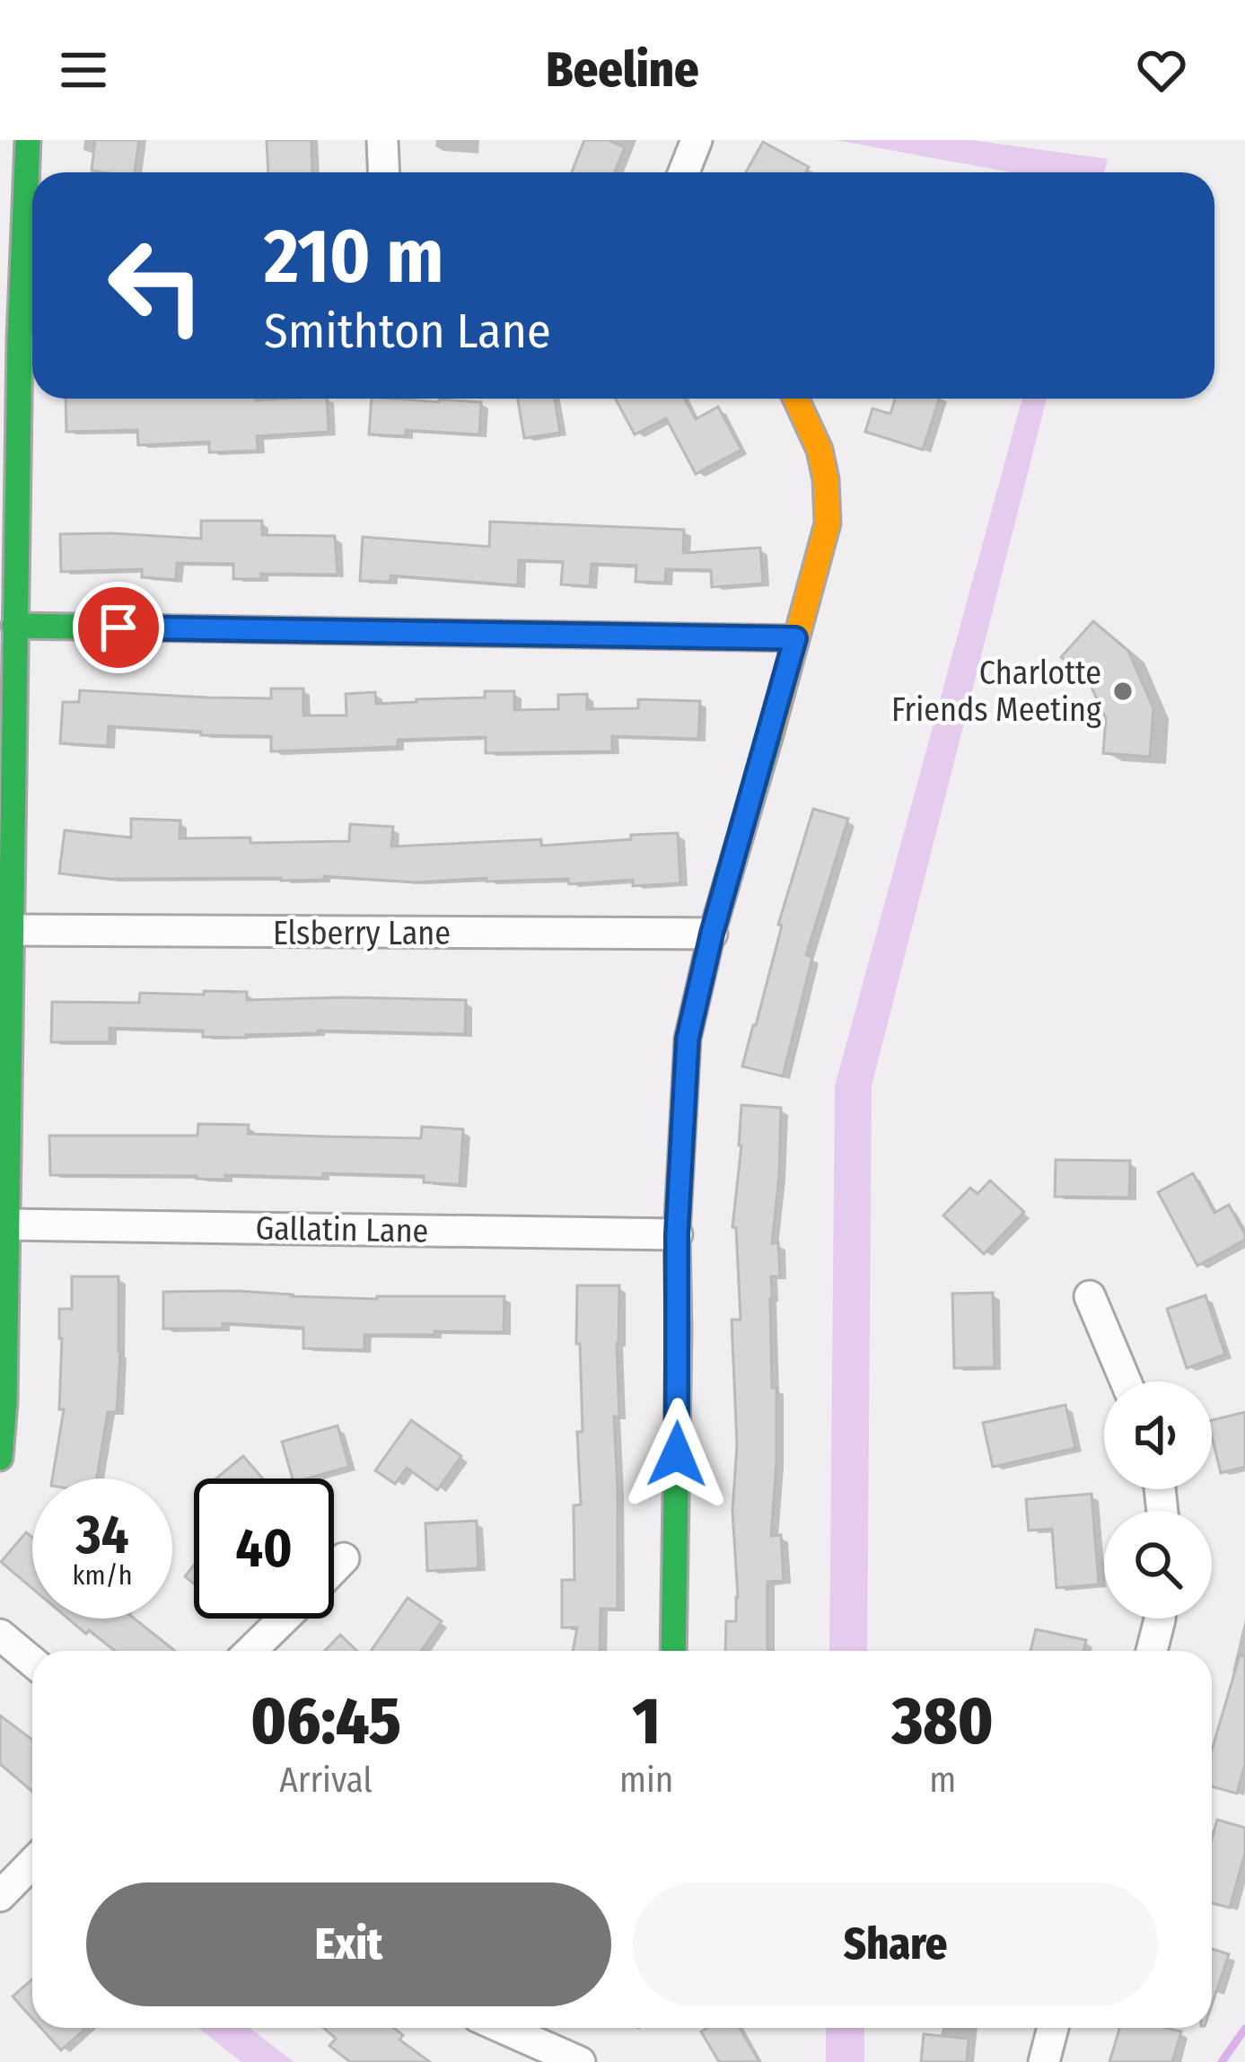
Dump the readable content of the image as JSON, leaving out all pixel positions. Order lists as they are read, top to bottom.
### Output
{
  "streets": {
    "street": ["Elsberry Lane", "Gallatin Lane"]
  },
  "places": ["Charlotte Friends Meeting"],
  "page": {
    "header": "Beeline",
    "turn": ["210 m", "Smithton Lane"],
    "speed": "34 km/h",
    "limit": "40",
    "eta": [
      "06:45",
      "Arrival",
      "1",
      "min",
      "380",
      "m"
    ],
    "buttons": ["Exit", "Share"]
  }
}
